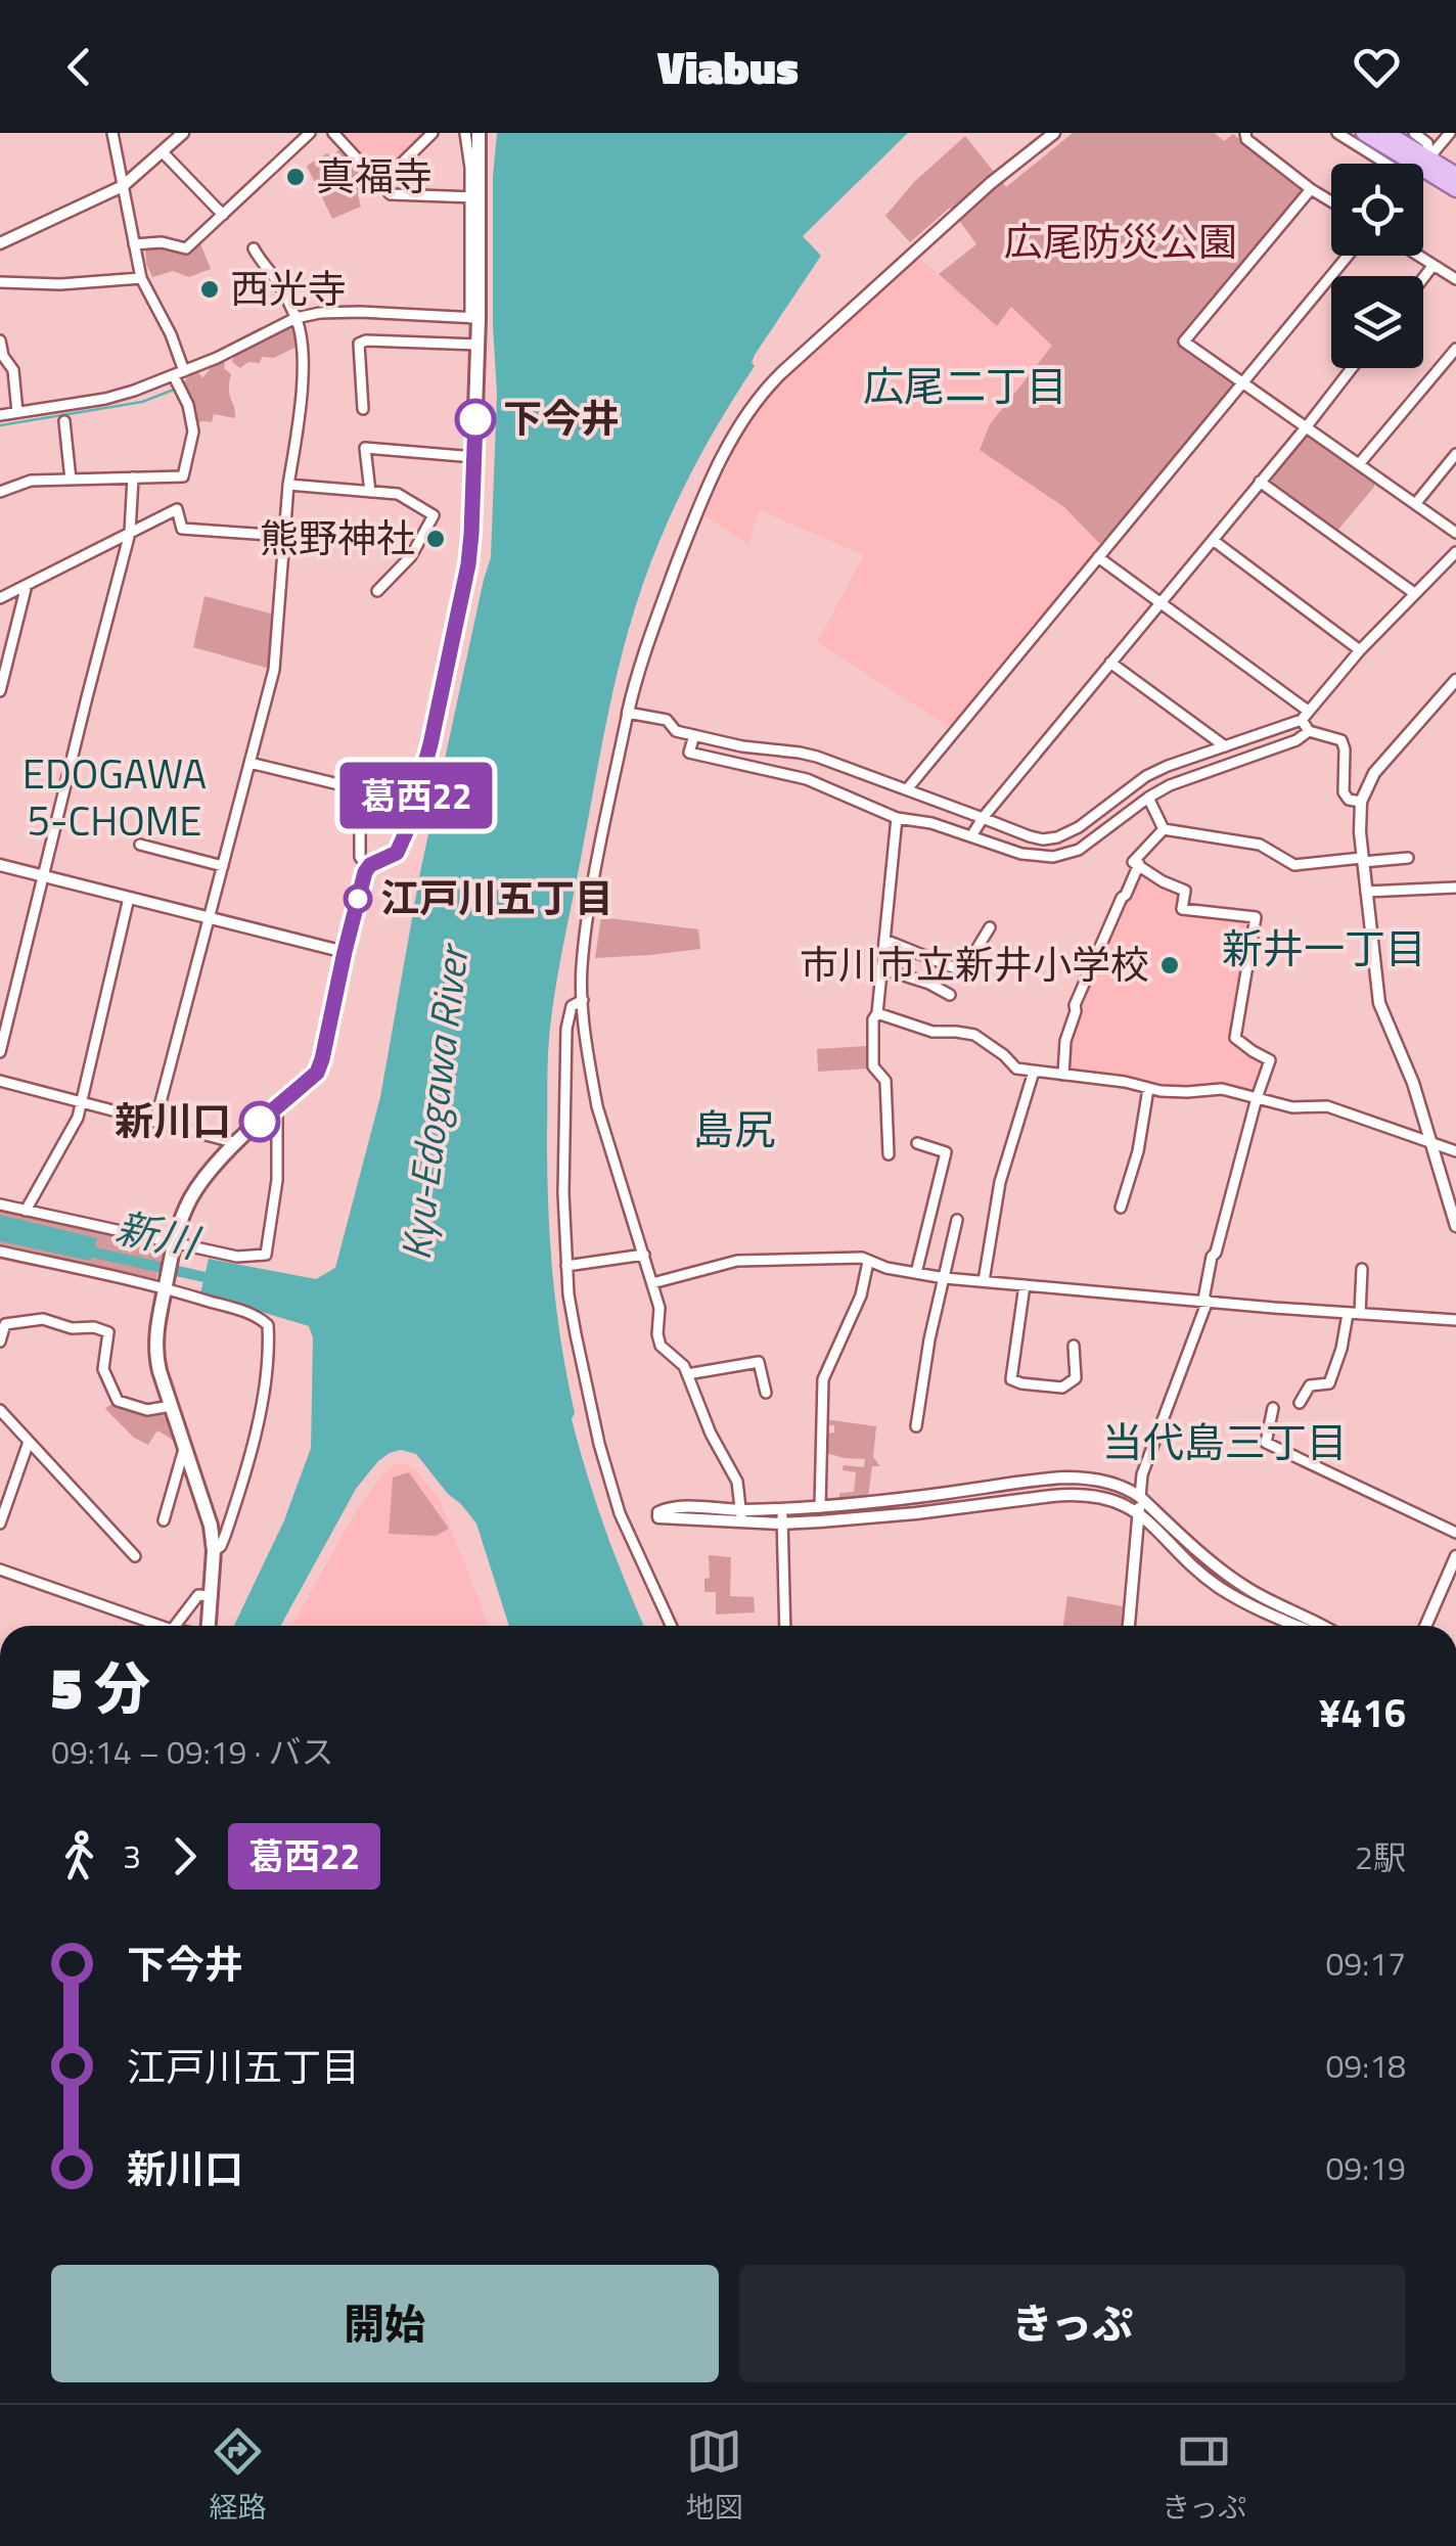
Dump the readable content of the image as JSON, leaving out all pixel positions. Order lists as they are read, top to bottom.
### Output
{
  "districts": [
    "広尾二丁目",
    "EDOGAWA 5-CHOME",
    "新井一丁目",
    "島尻",
    "当代島三丁目"
  ],
  "water": ["Kyu-Edogawa River", "新川"],
  "parks": ["広尾防災公園"],
  "places": [
    "真福寺",
    "西光寺",
    "下今井",
    "熊野神社",
    "江戸川五丁目",
    "市川市立新井小学校",
    "新川口"
  ],
  "lines": ["bus line 葛西22"],
  "page": {
    "header": "Viabus",
    "on_map": "葛西22",
    "heading": ["5 分", "09:14 – 09:19 · バス", "¥416"],
    "legs": ["3", "葛西22", "2駅"],
    "list": [
      {
        "name": "下今井",
        "value": "09:17"
      },
      {
        "name": "江戸川五丁目",
        "value": "09:18"
      },
      {
        "name": "新川口",
        "value": "09:19"
      }
    ],
    "buttons": ["開始", "きっぷ"],
    "tabs": ["経路", "地図", "きっぷ"]
  }
}
